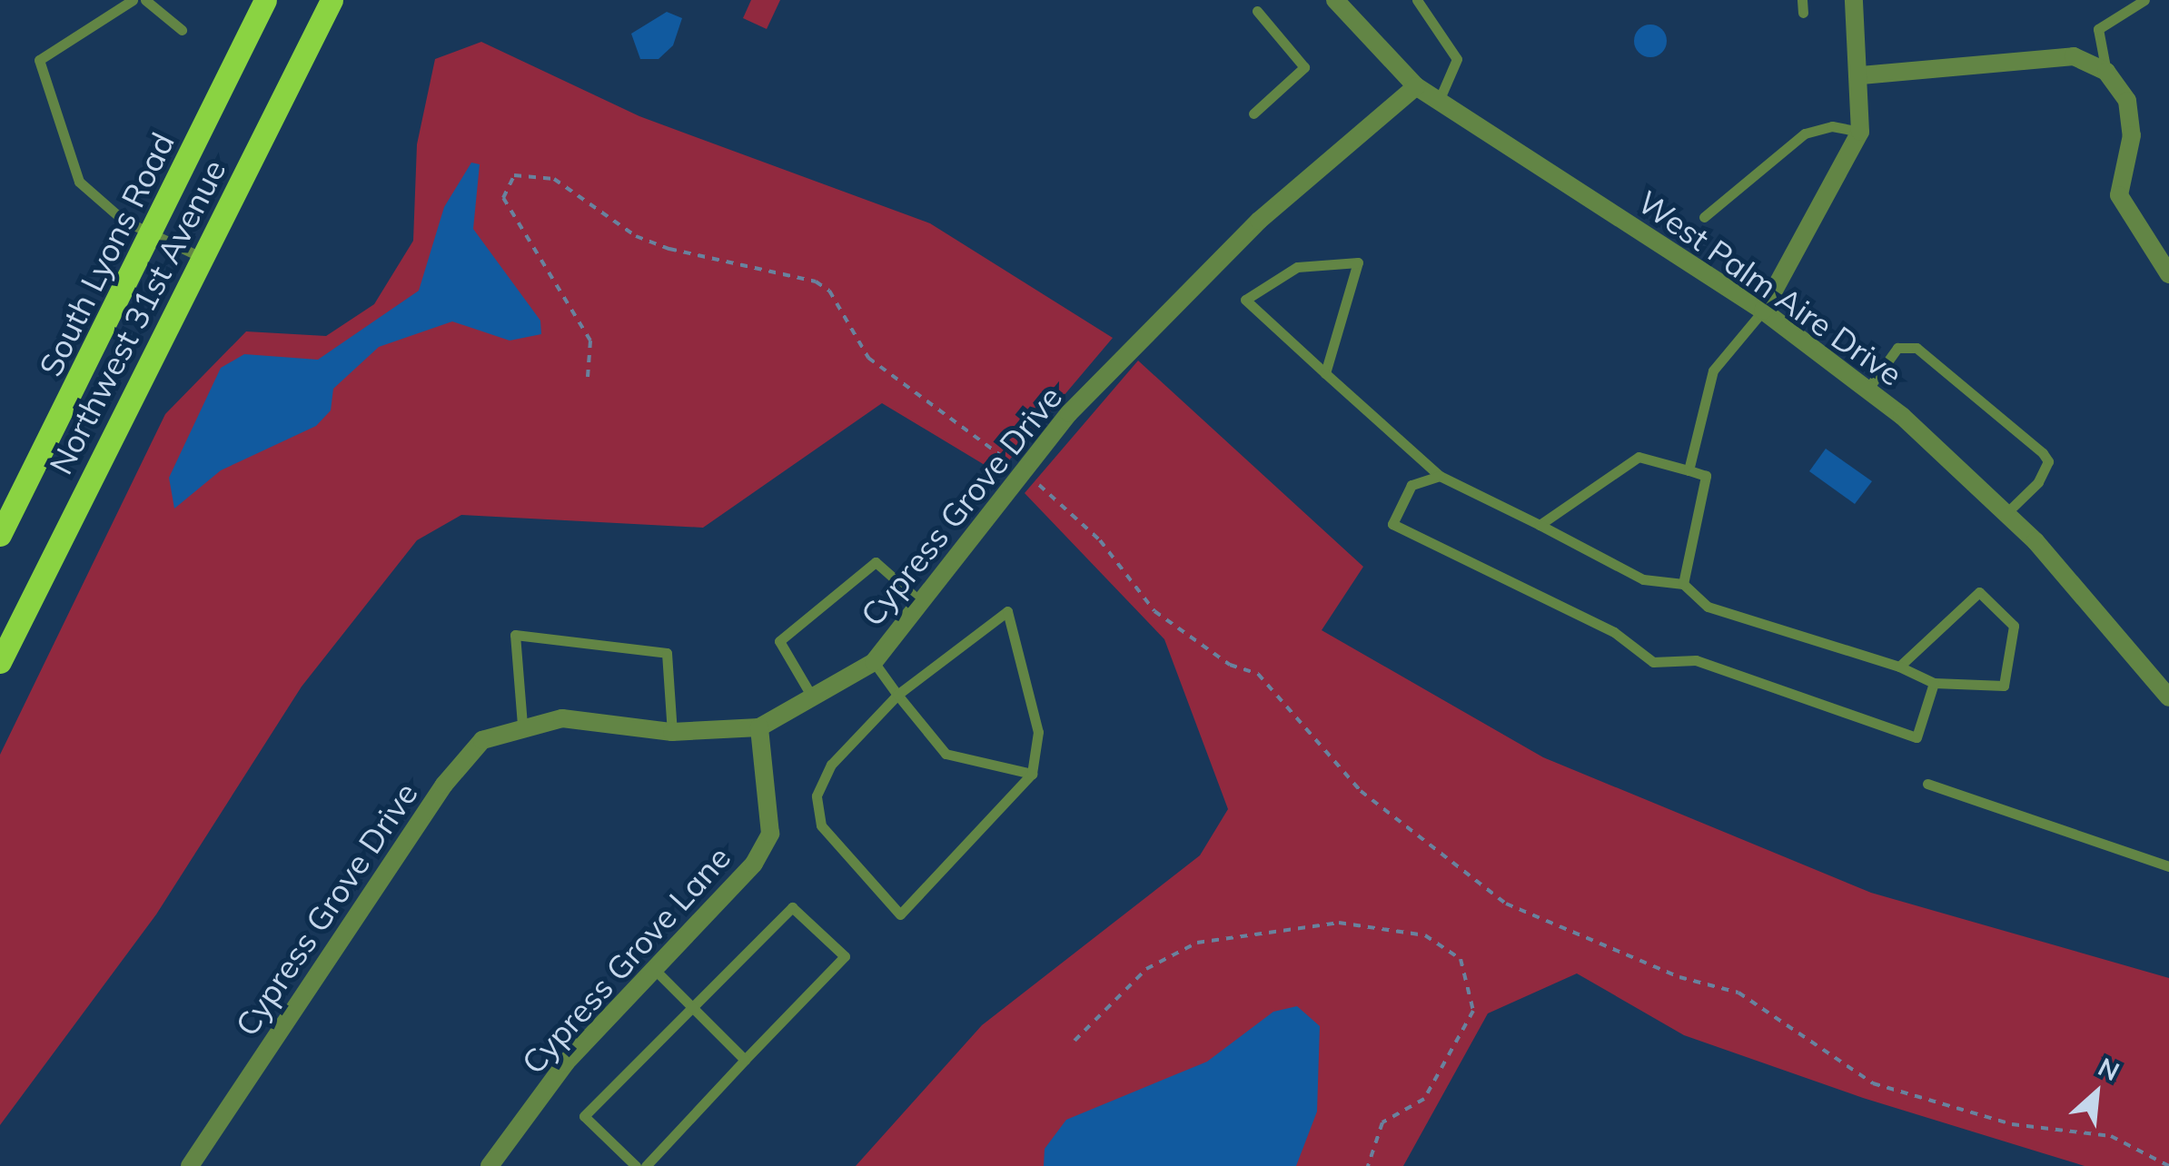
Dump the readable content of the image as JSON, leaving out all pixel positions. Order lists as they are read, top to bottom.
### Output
{
  "streets": {
    "main road": ["South Lyons Road", "Northwest 31st Avenue"],
    "street": ["West Palm Aire Drive", "Cypress Grove Drive", "Cypress Grove Lane"]
  },
  "crossings": [
    ["West Palm Aire Drive", "Cypress Grove Drive"],
    ["Cypress Grove Drive", "Cypress Grove Lane"]
  ],
  "north": "top right"
}
